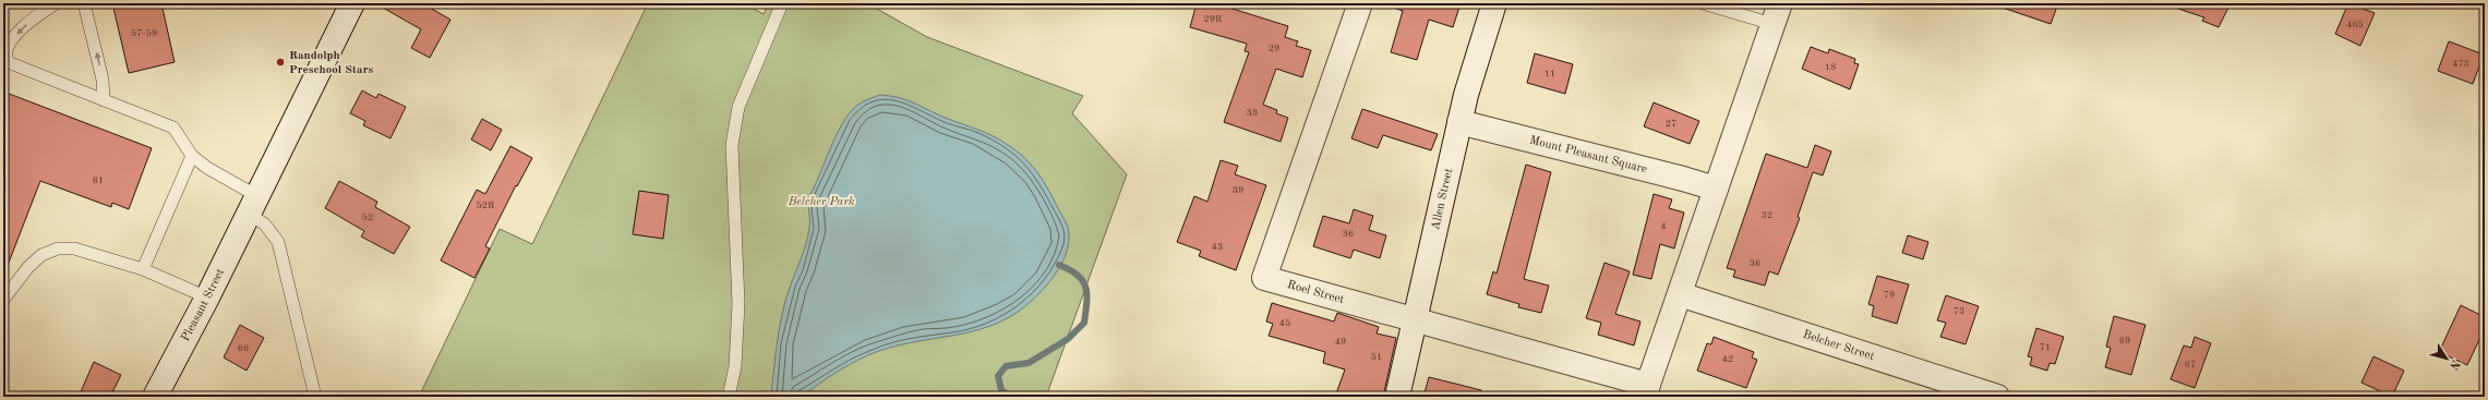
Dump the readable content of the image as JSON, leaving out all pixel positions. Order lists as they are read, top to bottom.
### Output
{
  "streets": {
    "street": [
      "Mount Pleasant Square",
      "Allen Street",
      "Roel Street",
      "Pleasant Street",
      "Belcher Street"
    ]
  },
  "crossings": [
    ["Mount Pleasant Square", "Allen Street"],
    ["Allen Street", "Roel Street"]
  ],
  "parks": ["Belcher Park"],
  "places": ["Randolph Preschool Stars"],
  "house_numbers": [
    "29R",
    "465",
    "57-59",
    "29",
    "473",
    "18",
    "11",
    "33",
    "27",
    "61",
    "39",
    "52R",
    "32",
    "52",
    "4",
    "36",
    "43",
    "36",
    "79",
    "73",
    "45",
    "69",
    "49",
    "71",
    "66",
    "51",
    "42",
    "67"
  ],
  "north": "bottom right"
}
